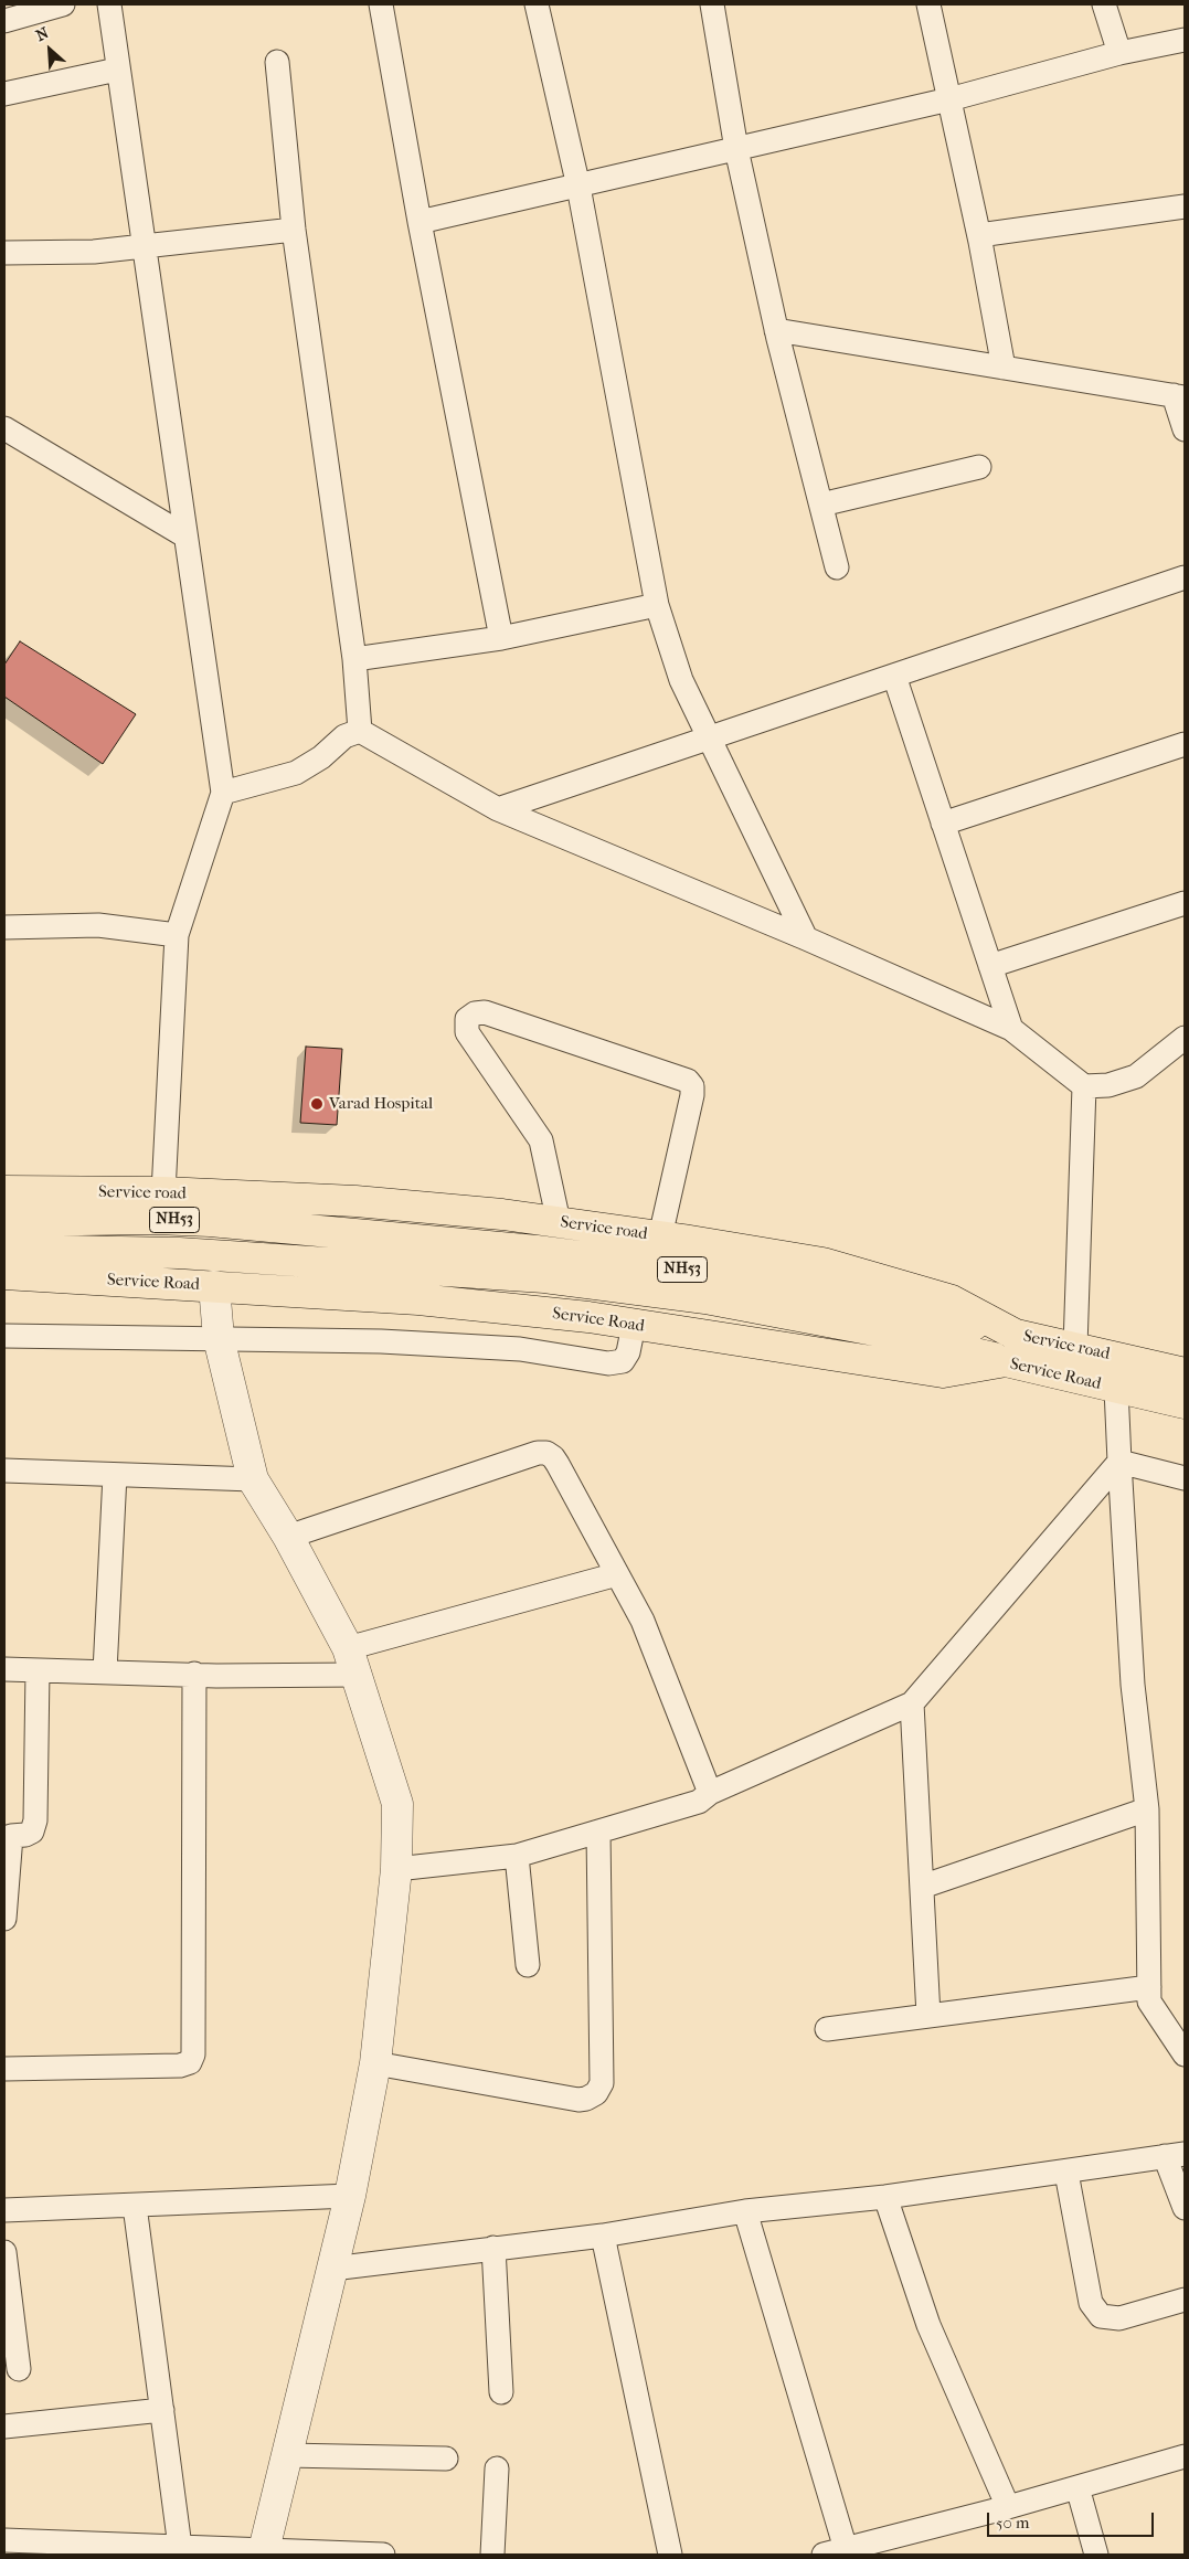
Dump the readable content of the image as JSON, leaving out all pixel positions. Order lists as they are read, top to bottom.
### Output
{
  "streets": {
    "highway": ["Service road", "NH53", "Service Road"]
  },
  "crossings": [
    ["Service road", "NH53"],
    ["Service road", "Service Road"],
    ["NH53", "Service Road"]
  ],
  "places": ["Varad Hospital"],
  "scale_bar": "50 m",
  "north": "top left"
}
